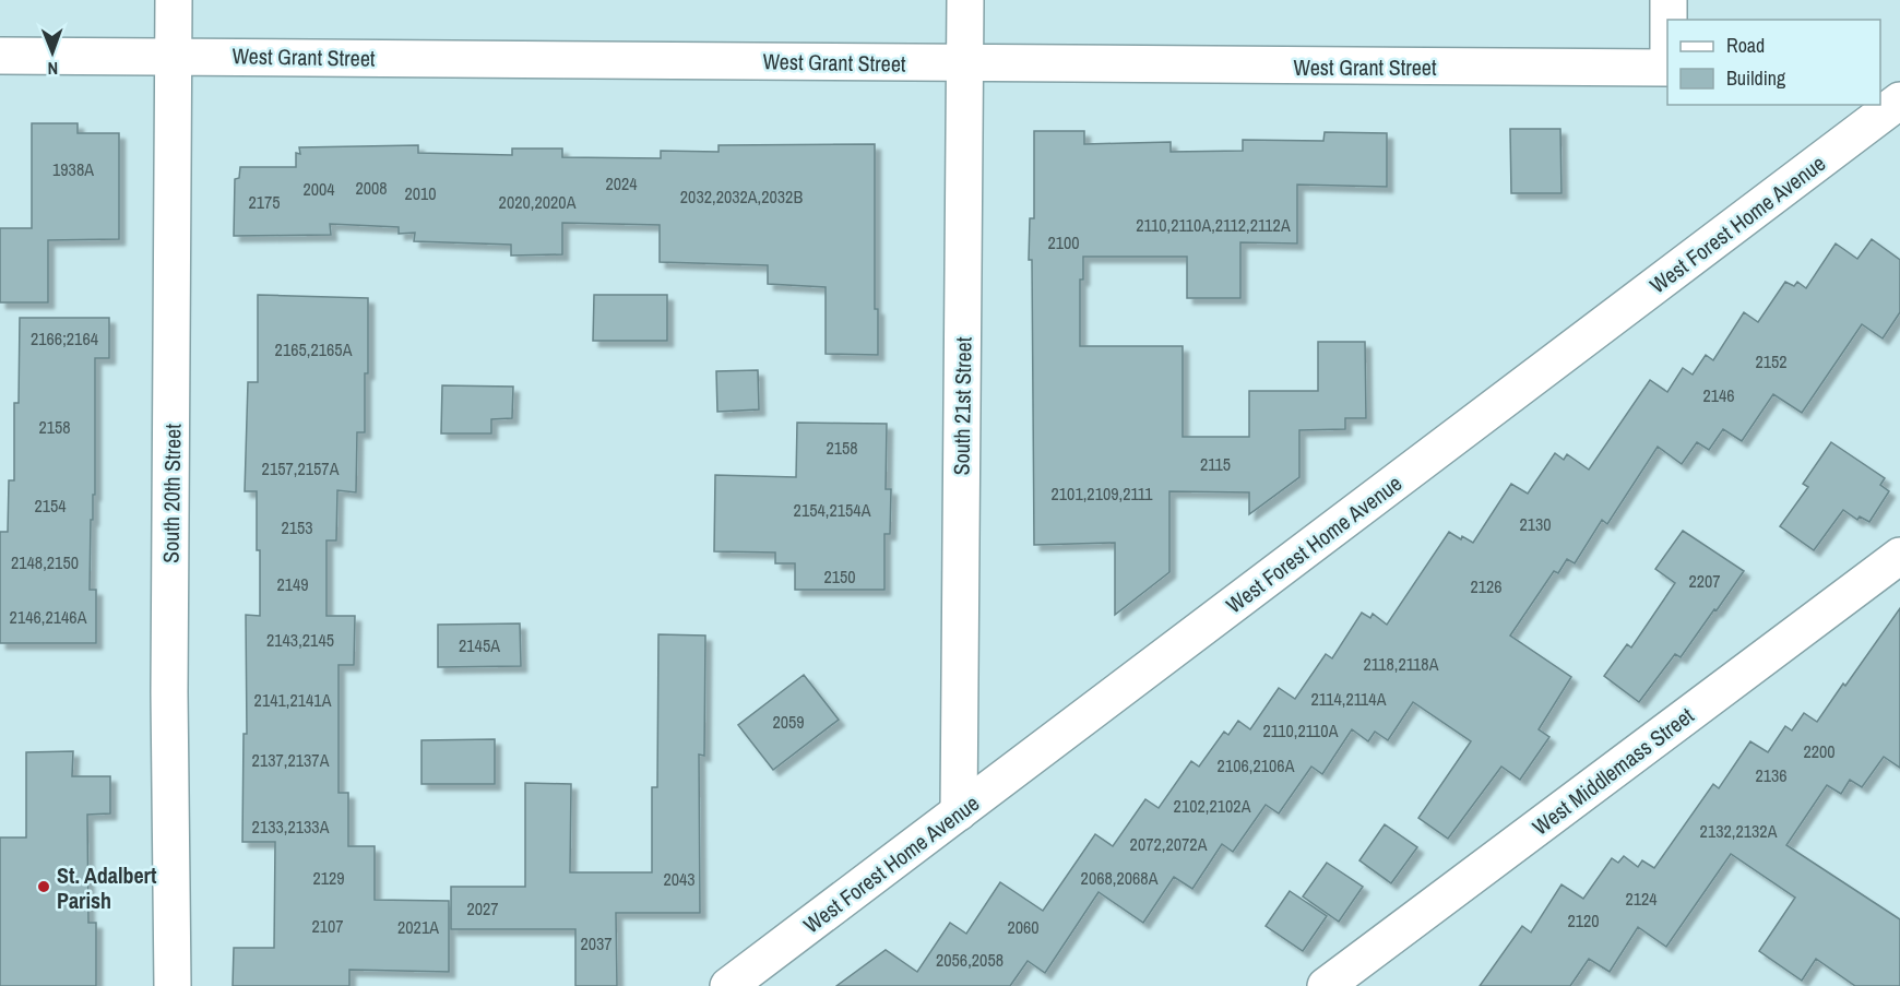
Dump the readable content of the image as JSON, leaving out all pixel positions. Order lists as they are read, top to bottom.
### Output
{
  "streets": {
    "street": [
      "West Grant Street",
      "West Forest Home Avenue",
      "South 21st Street",
      "South 20th Street",
      "West Middlemass Street"
    ]
  },
  "crossings": [
    ["West Grant Street", "South 21st Street"],
    ["West Grant Street", "South 20th Street"],
    ["West Forest Home Avenue", "South 21st Street"]
  ],
  "places": ["St. Adalbert Parish"],
  "house_numbers": [
    "1938A",
    "2024",
    "2008",
    "2004",
    "2010",
    "2032,2032A,2032B",
    "2175",
    "2020,2020A",
    "2110,2110A,2112,2112A",
    "2100",
    "2166;2164",
    "2165,2165A",
    "2152",
    "2146",
    "2158",
    "2158",
    "2115",
    "2157,2157A",
    "2101,2109,2111",
    "2154",
    "2154,2154A",
    "2130",
    "2153",
    "2148,2150",
    "2150",
    "2207",
    "2149",
    "2126",
    "2146,2146A",
    "2143,2145",
    "2145A",
    "2118,2118A",
    "2114,2114A",
    "2141,2141A",
    "2059",
    "2110,2110A",
    "2200",
    "2137,2137A",
    "2106,2106A",
    "2136",
    "2102,2102A",
    "2133,2133A",
    "2132,2132A",
    "2072,2072A",
    "2129",
    "2068,2068A",
    "2043",
    "2124",
    "2027",
    "2120",
    "2107",
    "2021A",
    "2060",
    "2037",
    "2056,2058"
  ],
  "legend": ["Road", "Building"],
  "north": "bottom"
}
